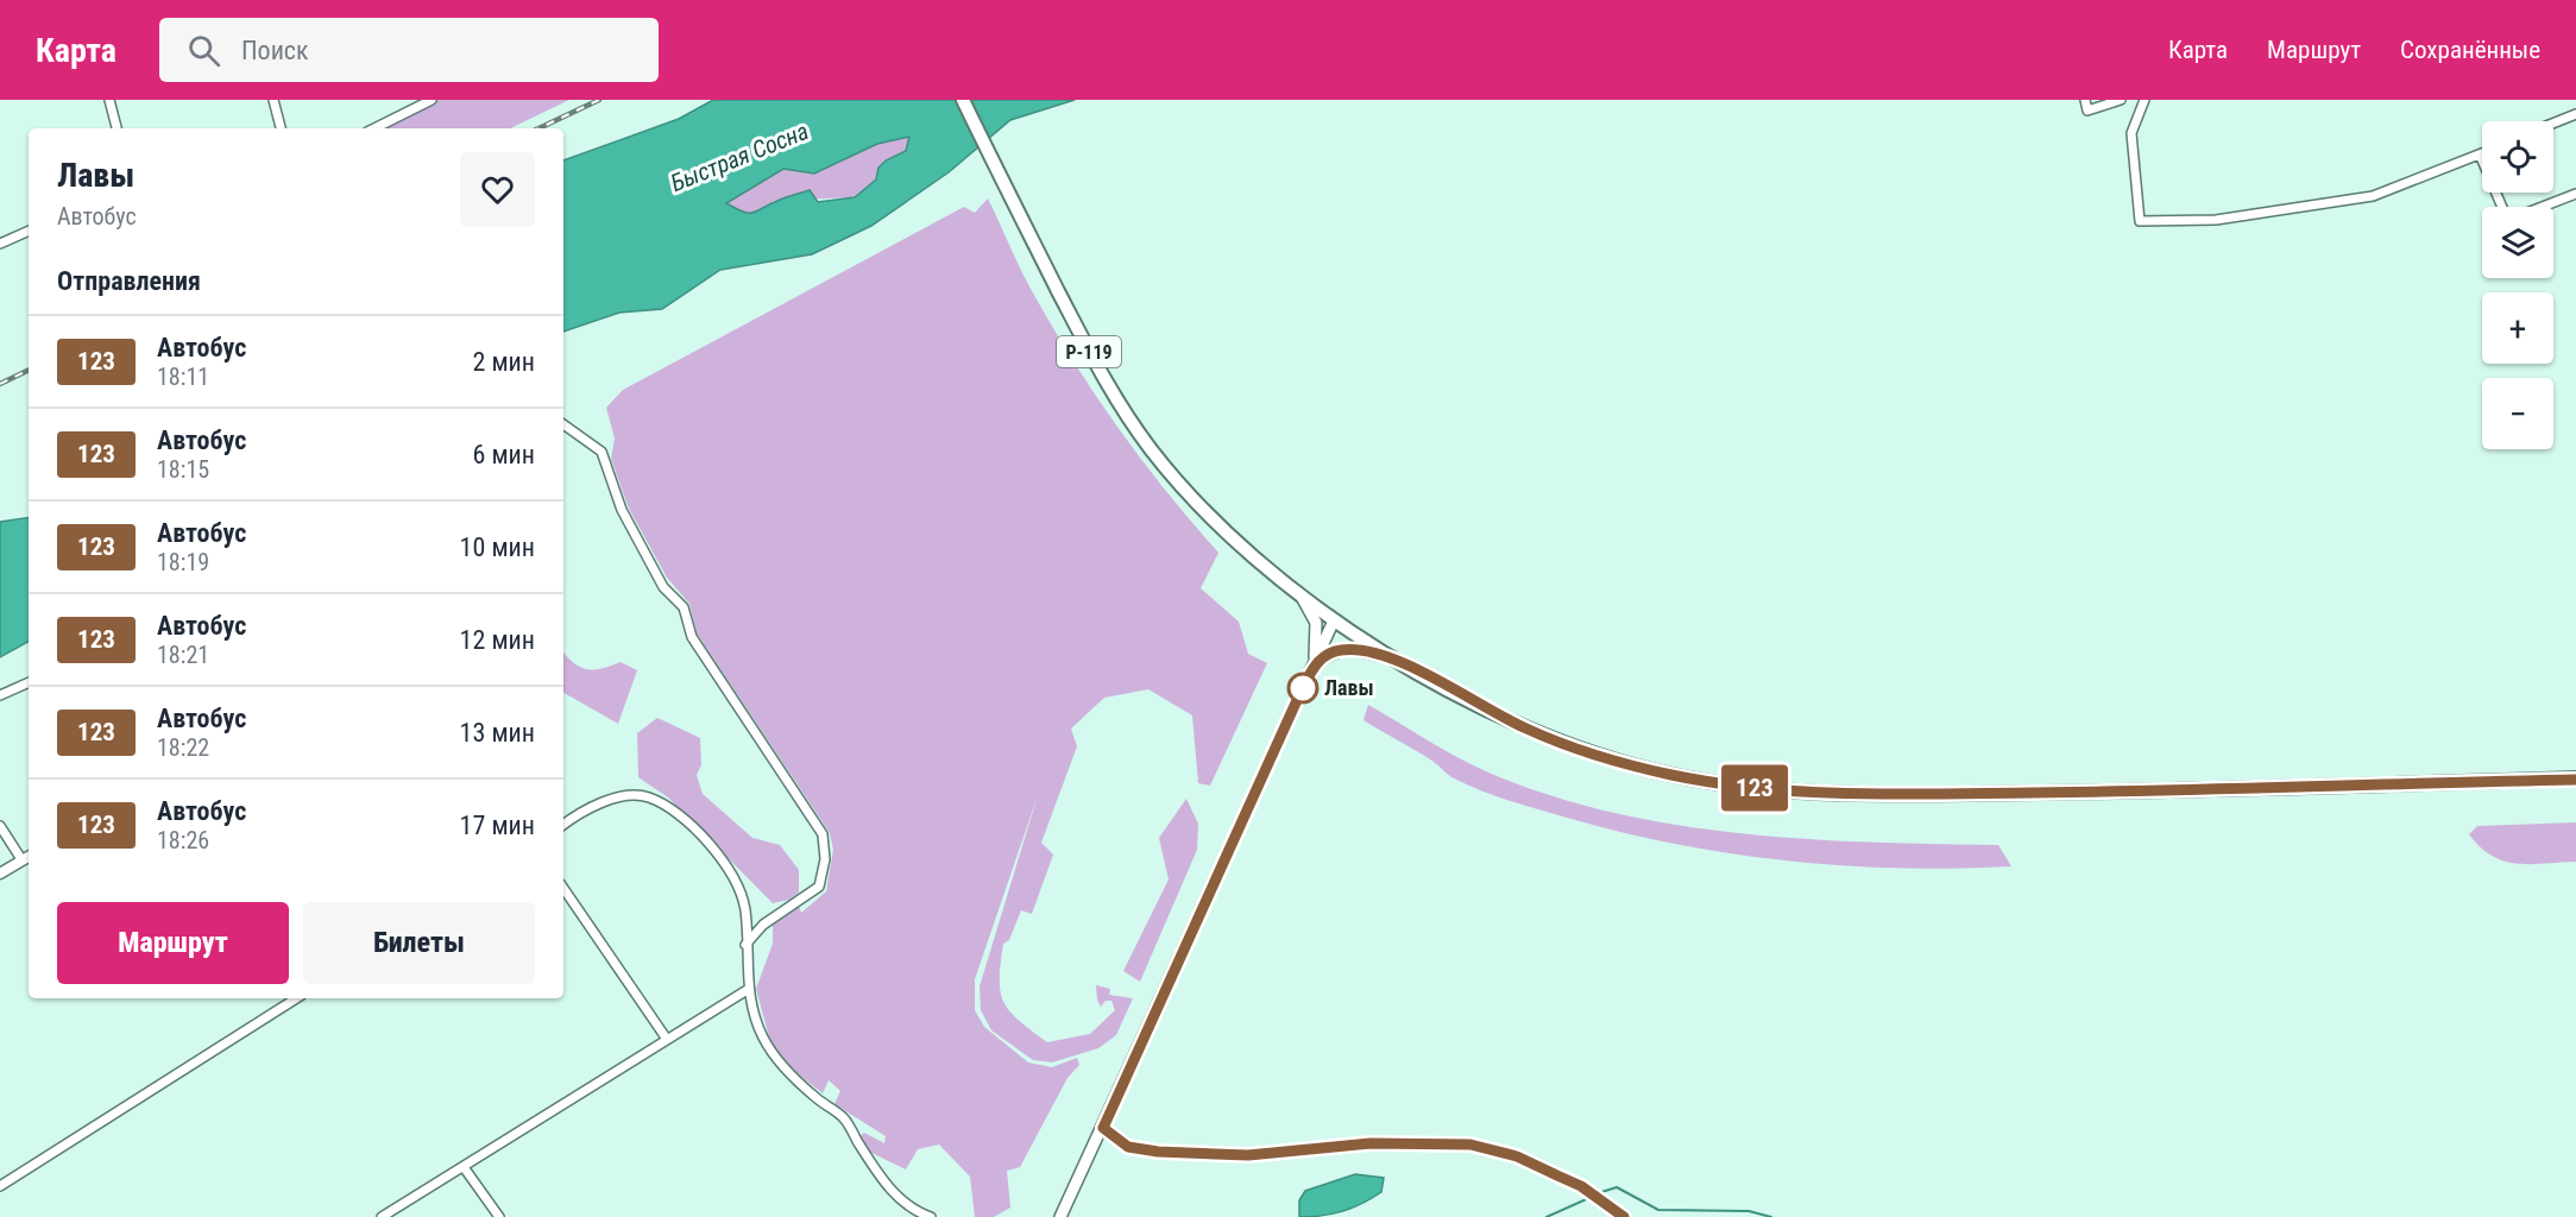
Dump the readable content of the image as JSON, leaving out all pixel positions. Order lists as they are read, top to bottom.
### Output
{
  "streets": {
    "highway": ["Р-119"]
  },
  "water": ["Быстрая Сосна"],
  "places": ["Лавы"],
  "lines": ["bus line 123"],
  "page": {
    "header": "Карта",
    "search": "Поиск",
    "nav": ["Карта", "Маршрут", "Сохранённые"],
    "on_map": "123",
    "map_buttons": ["+", "−"],
    "heading": [
      ["Лавы", "Автобус"],
      "Отправления"
    ],
    "list": [
      {
        "mark": "123",
        "name": "Автобус",
        "note": "18:11",
        "value": "2 мин"
      },
      {
        "mark": "123",
        "name": "Автобус",
        "note": "18:15",
        "value": "6 мин"
      },
      {
        "mark": "123",
        "name": "Автобус",
        "note": "18:19",
        "value": "10 мин"
      },
      {
        "mark": "123",
        "name": "Автобус",
        "note": "18:21",
        "value": "12 мин"
      },
      {
        "mark": "123",
        "name": "Автобус",
        "note": "18:22",
        "value": "13 мин"
      },
      {
        "mark": "123",
        "name": "Автобус",
        "note": "18:26",
        "value": "17 мин"
      }
    ],
    "buttons": ["Маршрут", "Билеты"]
  }
}
